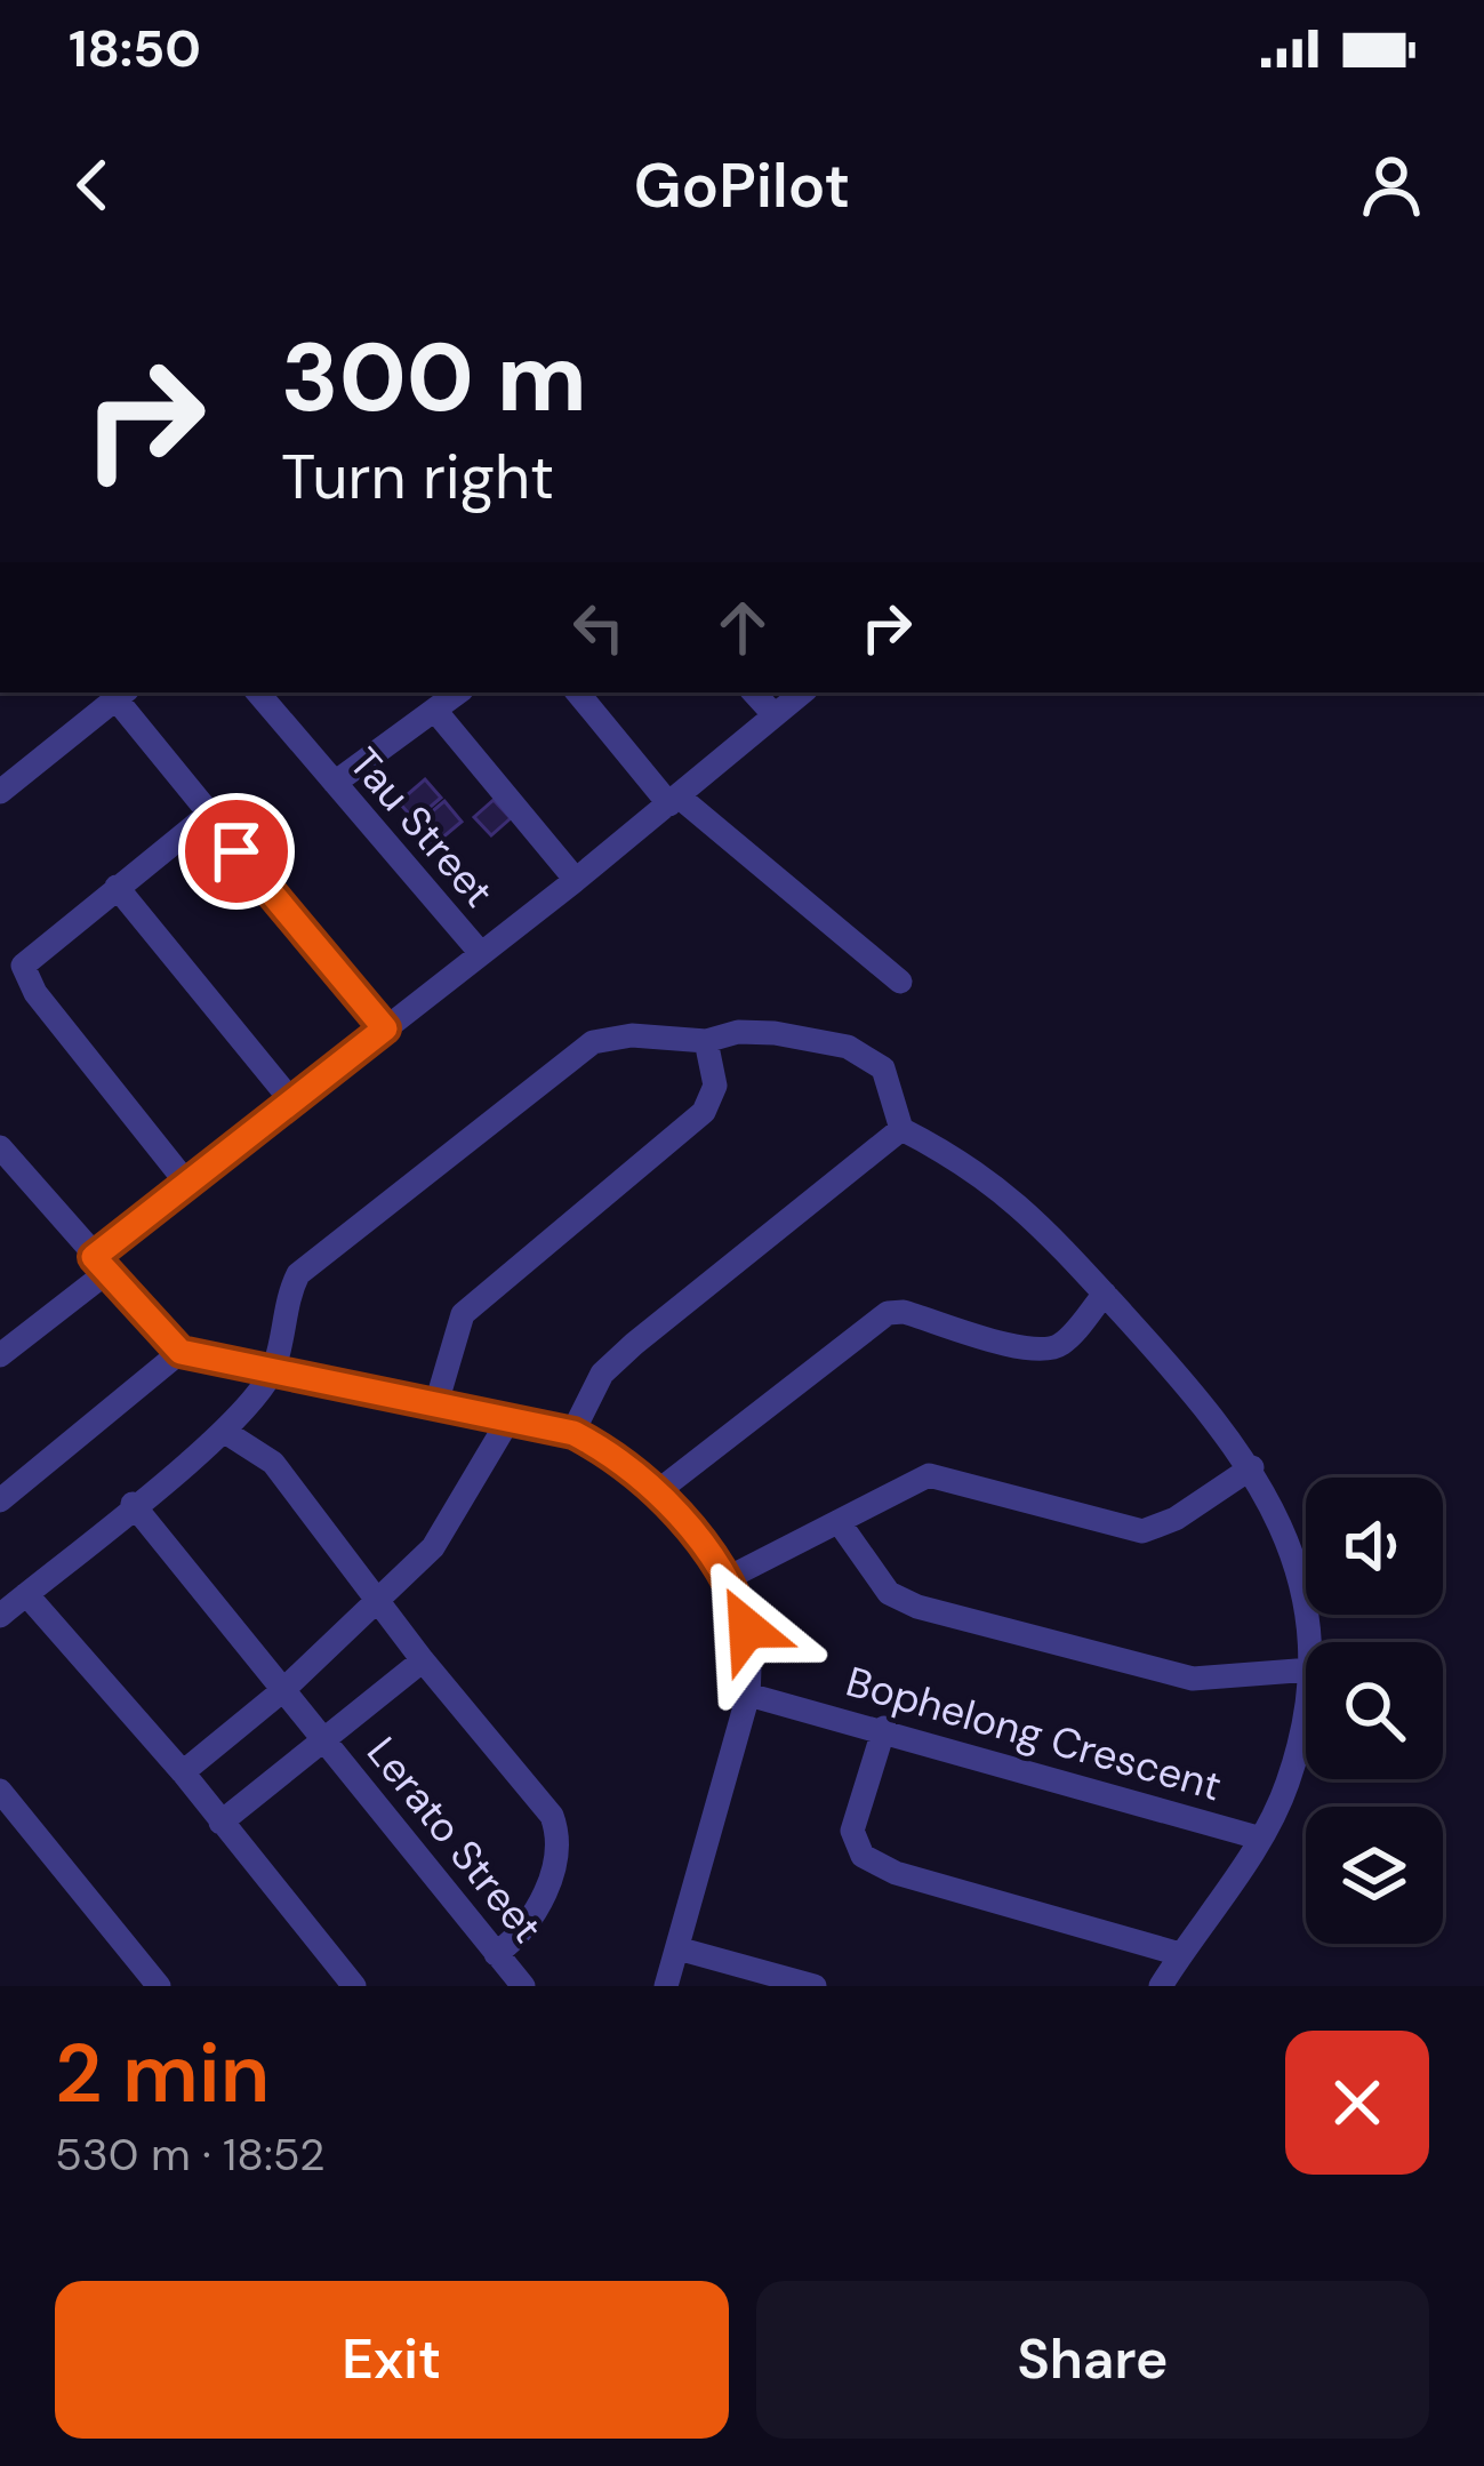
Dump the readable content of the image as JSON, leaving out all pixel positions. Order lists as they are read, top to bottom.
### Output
{
  "streets": {
    "street": ["Tau Street", "Bophelong Crescent", "Lerato Street"]
  },
  "page": {
    "status": "18:50",
    "header": "GoPilot",
    "turn": ["300 m", "Turn right"],
    "heading": ["2 min", "530 m · 18:52"],
    "buttons": ["Exit", "Share"]
  }
}
